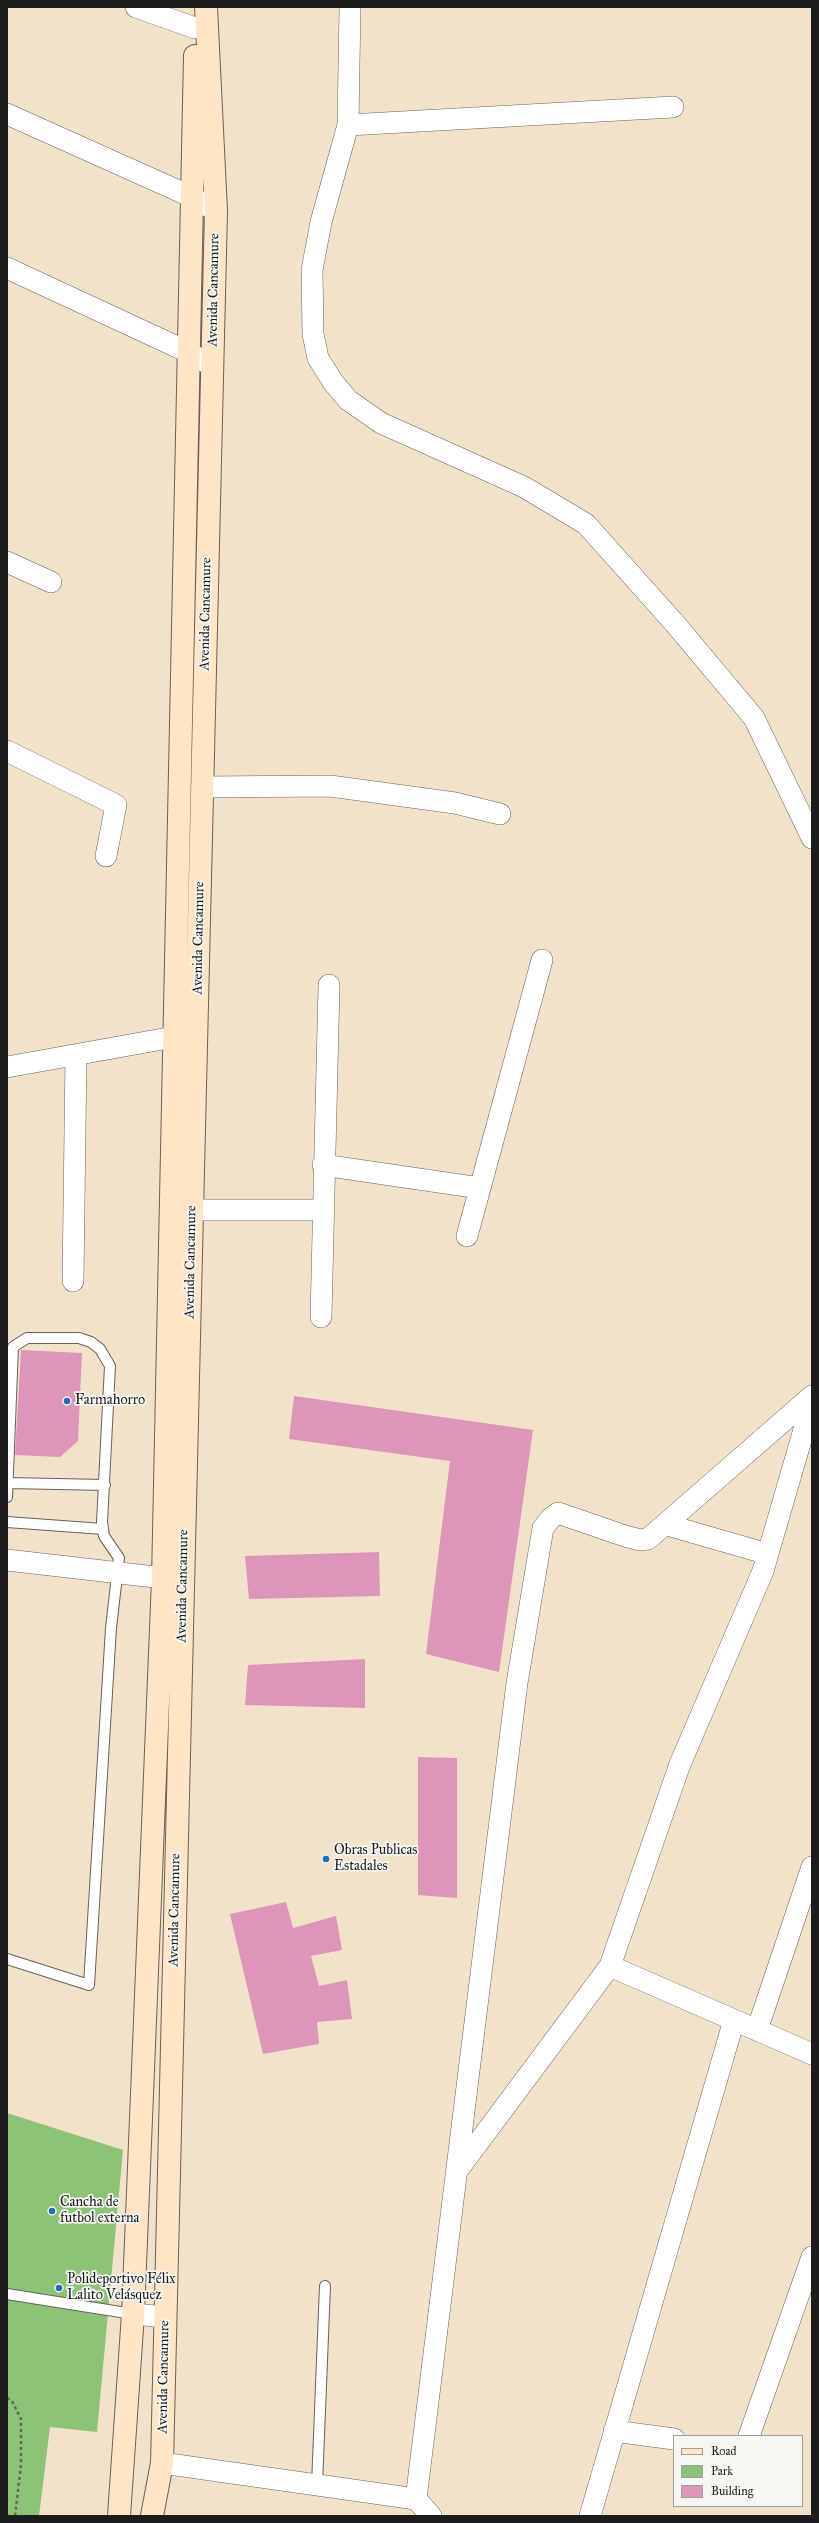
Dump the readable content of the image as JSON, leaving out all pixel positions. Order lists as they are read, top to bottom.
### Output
{
  "streets": {
    "main road": ["Avenida Cancamure"]
  },
  "places": [
    "Farmahorro",
    "Obras Publicas Estadales",
    "Cancha de futbol externa",
    "Polideportivo Félix Lalito Velásquez"
  ],
  "legend": ["Road", "Park", "Building"]
}
